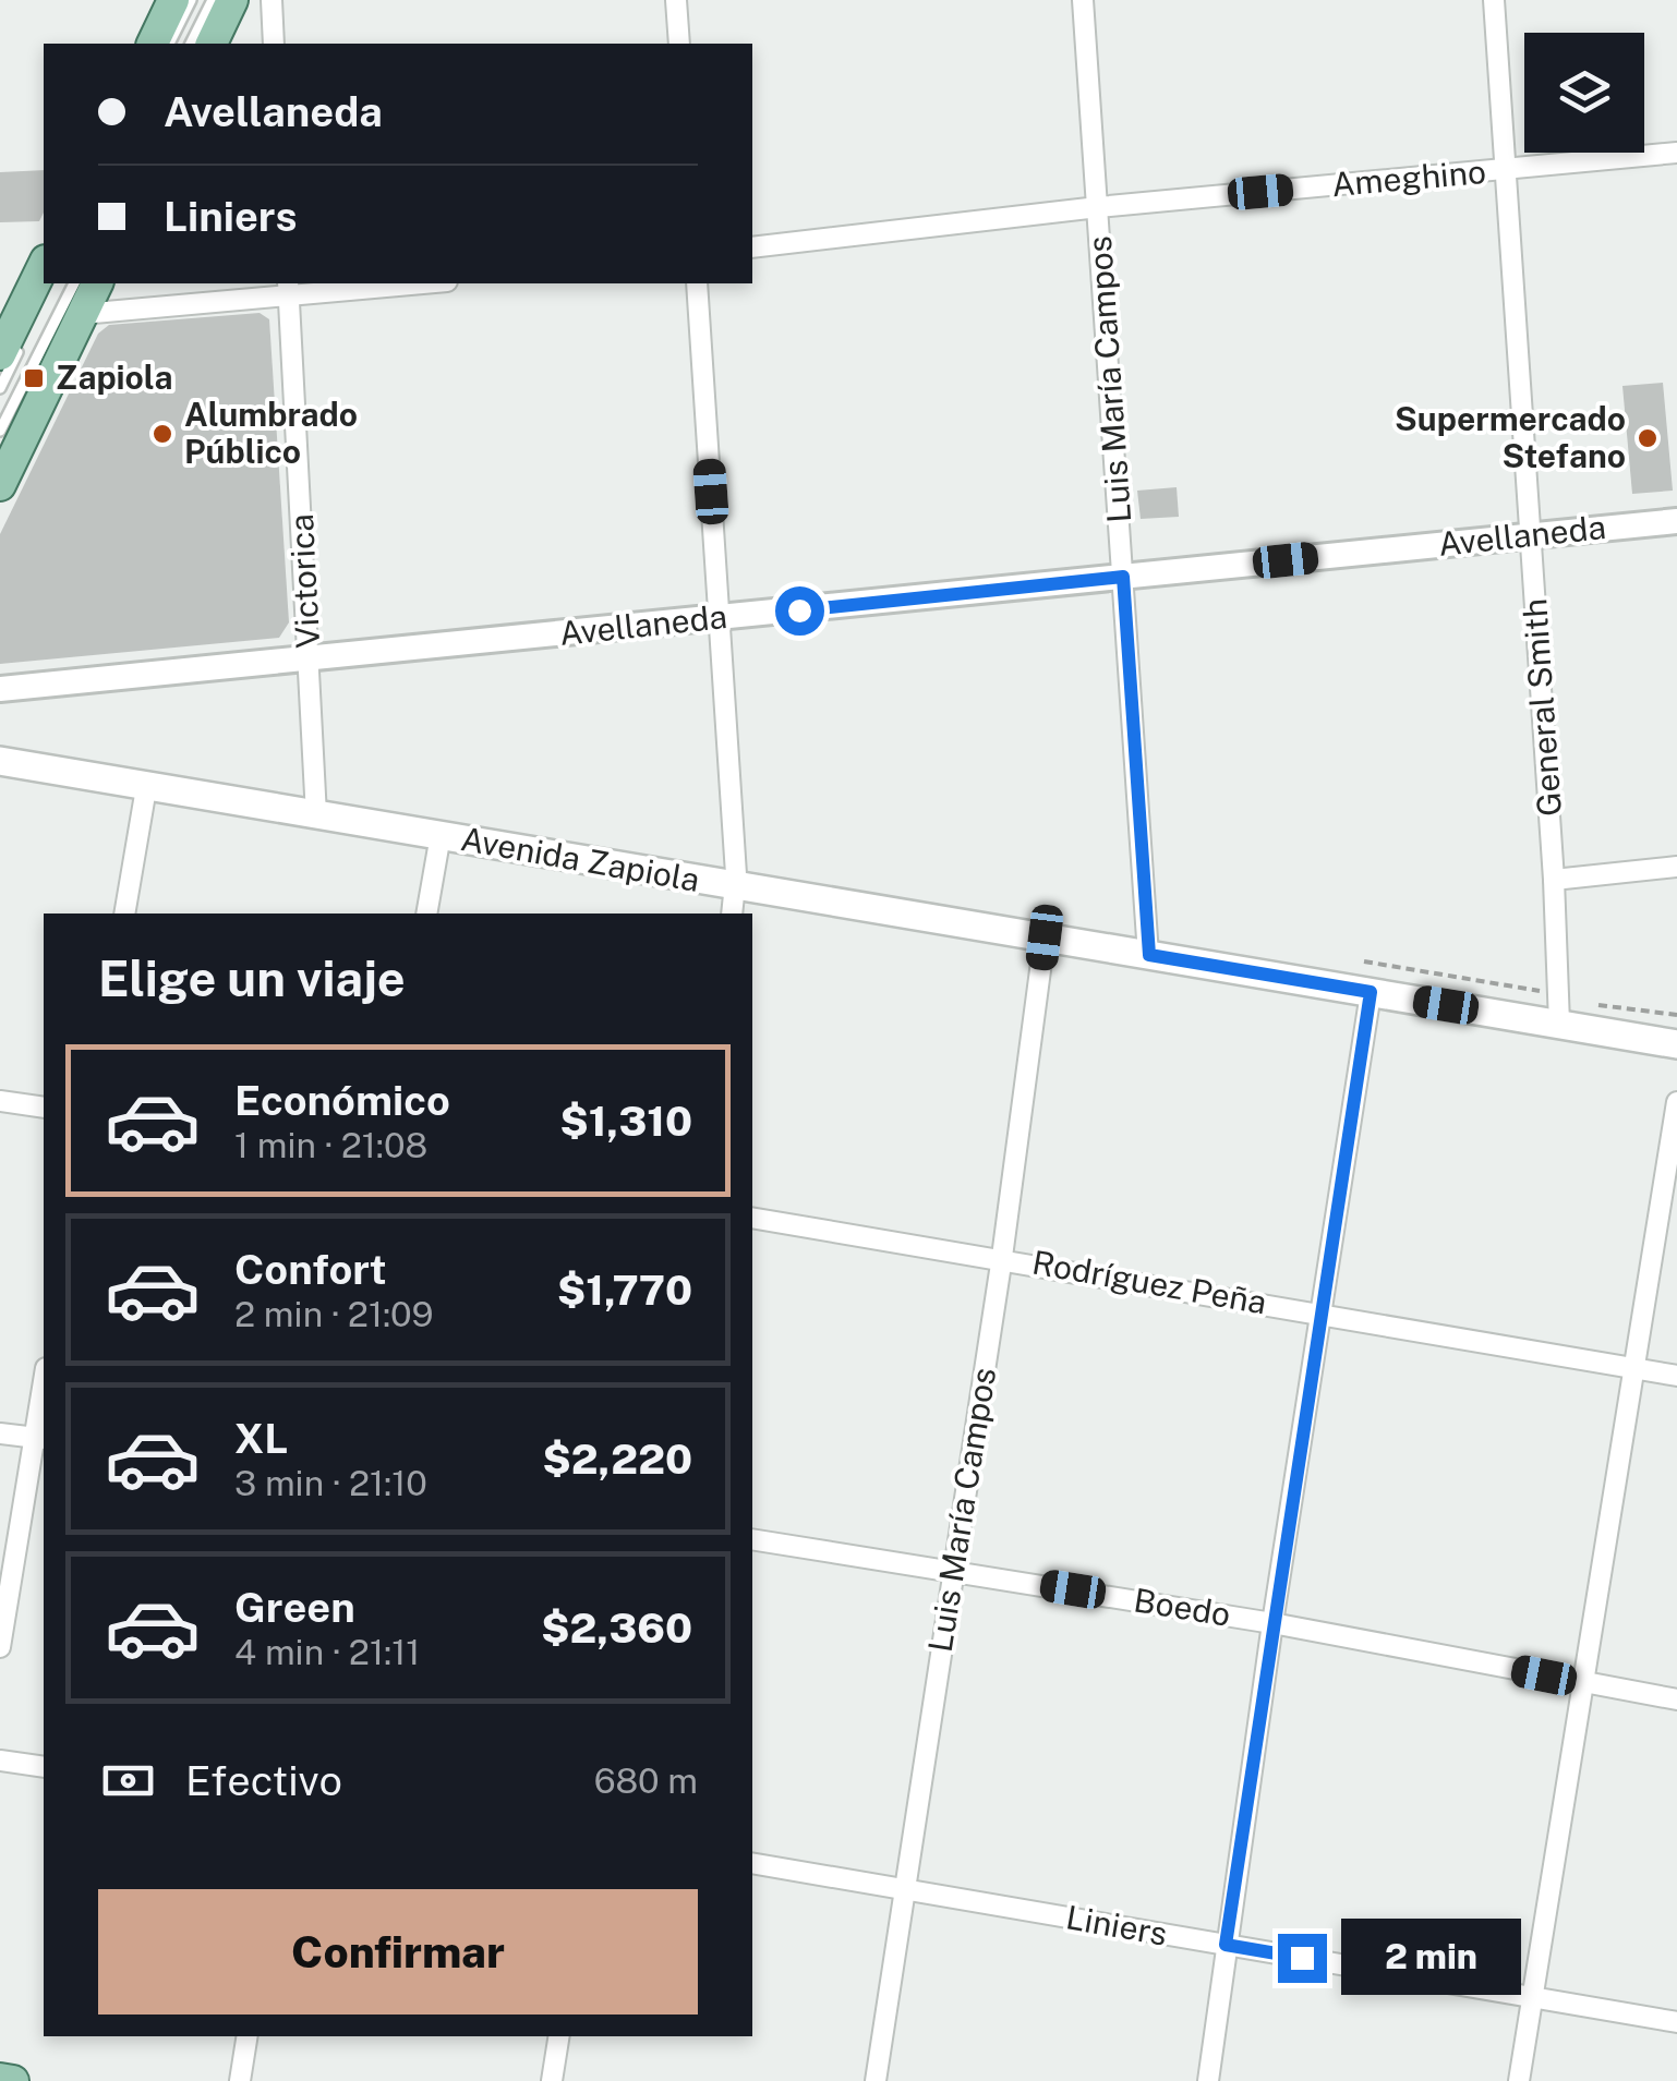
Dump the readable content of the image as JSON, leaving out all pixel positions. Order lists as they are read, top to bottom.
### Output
{
  "streets": {
    "main road": ["Avenida Zapiola"],
    "street": [
      "Ameghino",
      "Luis María Campos",
      "Avellaneda",
      "Victorica",
      "General Smith",
      "Rodríguez Peña",
      "Boedo",
      "Liniers"
    ]
  },
  "crossings": [
    ["Ameghino", "Luis María Campos"],
    ["Ameghino", "General Smith"],
    ["Luis María Campos", "Avellaneda"],
    ["Luis María Campos", "Avenida Zapiola"],
    ["Luis María Campos", "Rodríguez Peña"],
    ["Luis María Campos", "Boedo"],
    ["Luis María Campos", "Liniers"],
    ["Avellaneda", "Victorica"],
    ["Avellaneda", "General Smith"],
    ["Victorica", "Avenida Zapiola"],
    ["General Smith", "Avenida Zapiola"]
  ],
  "places": {
    "transit": ["Zapiola"],
    "other": ["Alumbrado Público", "Supermercado Stefano"]
  },
  "page": {
    "banner": ["Avellaneda", "Liniers"],
    "heading": "Elige un viaje",
    "list": [
      {
        "name": "Económico",
        "note": "1 min · 21:08",
        "value": "$1,310"
      },
      {
        "name": "Confort",
        "note": "2 min · 21:09",
        "value": "$1,770"
      },
      {
        "name": "XL",
        "note": "3 min · 21:10",
        "value": "$2,220"
      },
      {
        "name": "Green",
        "note": "4 min · 21:11",
        "value": "$2,360"
      }
    ],
    "pay": ["Efectivo", "680 m"],
    "buttons": "Confirmar",
    "bubble": "2 min"
  }
}
